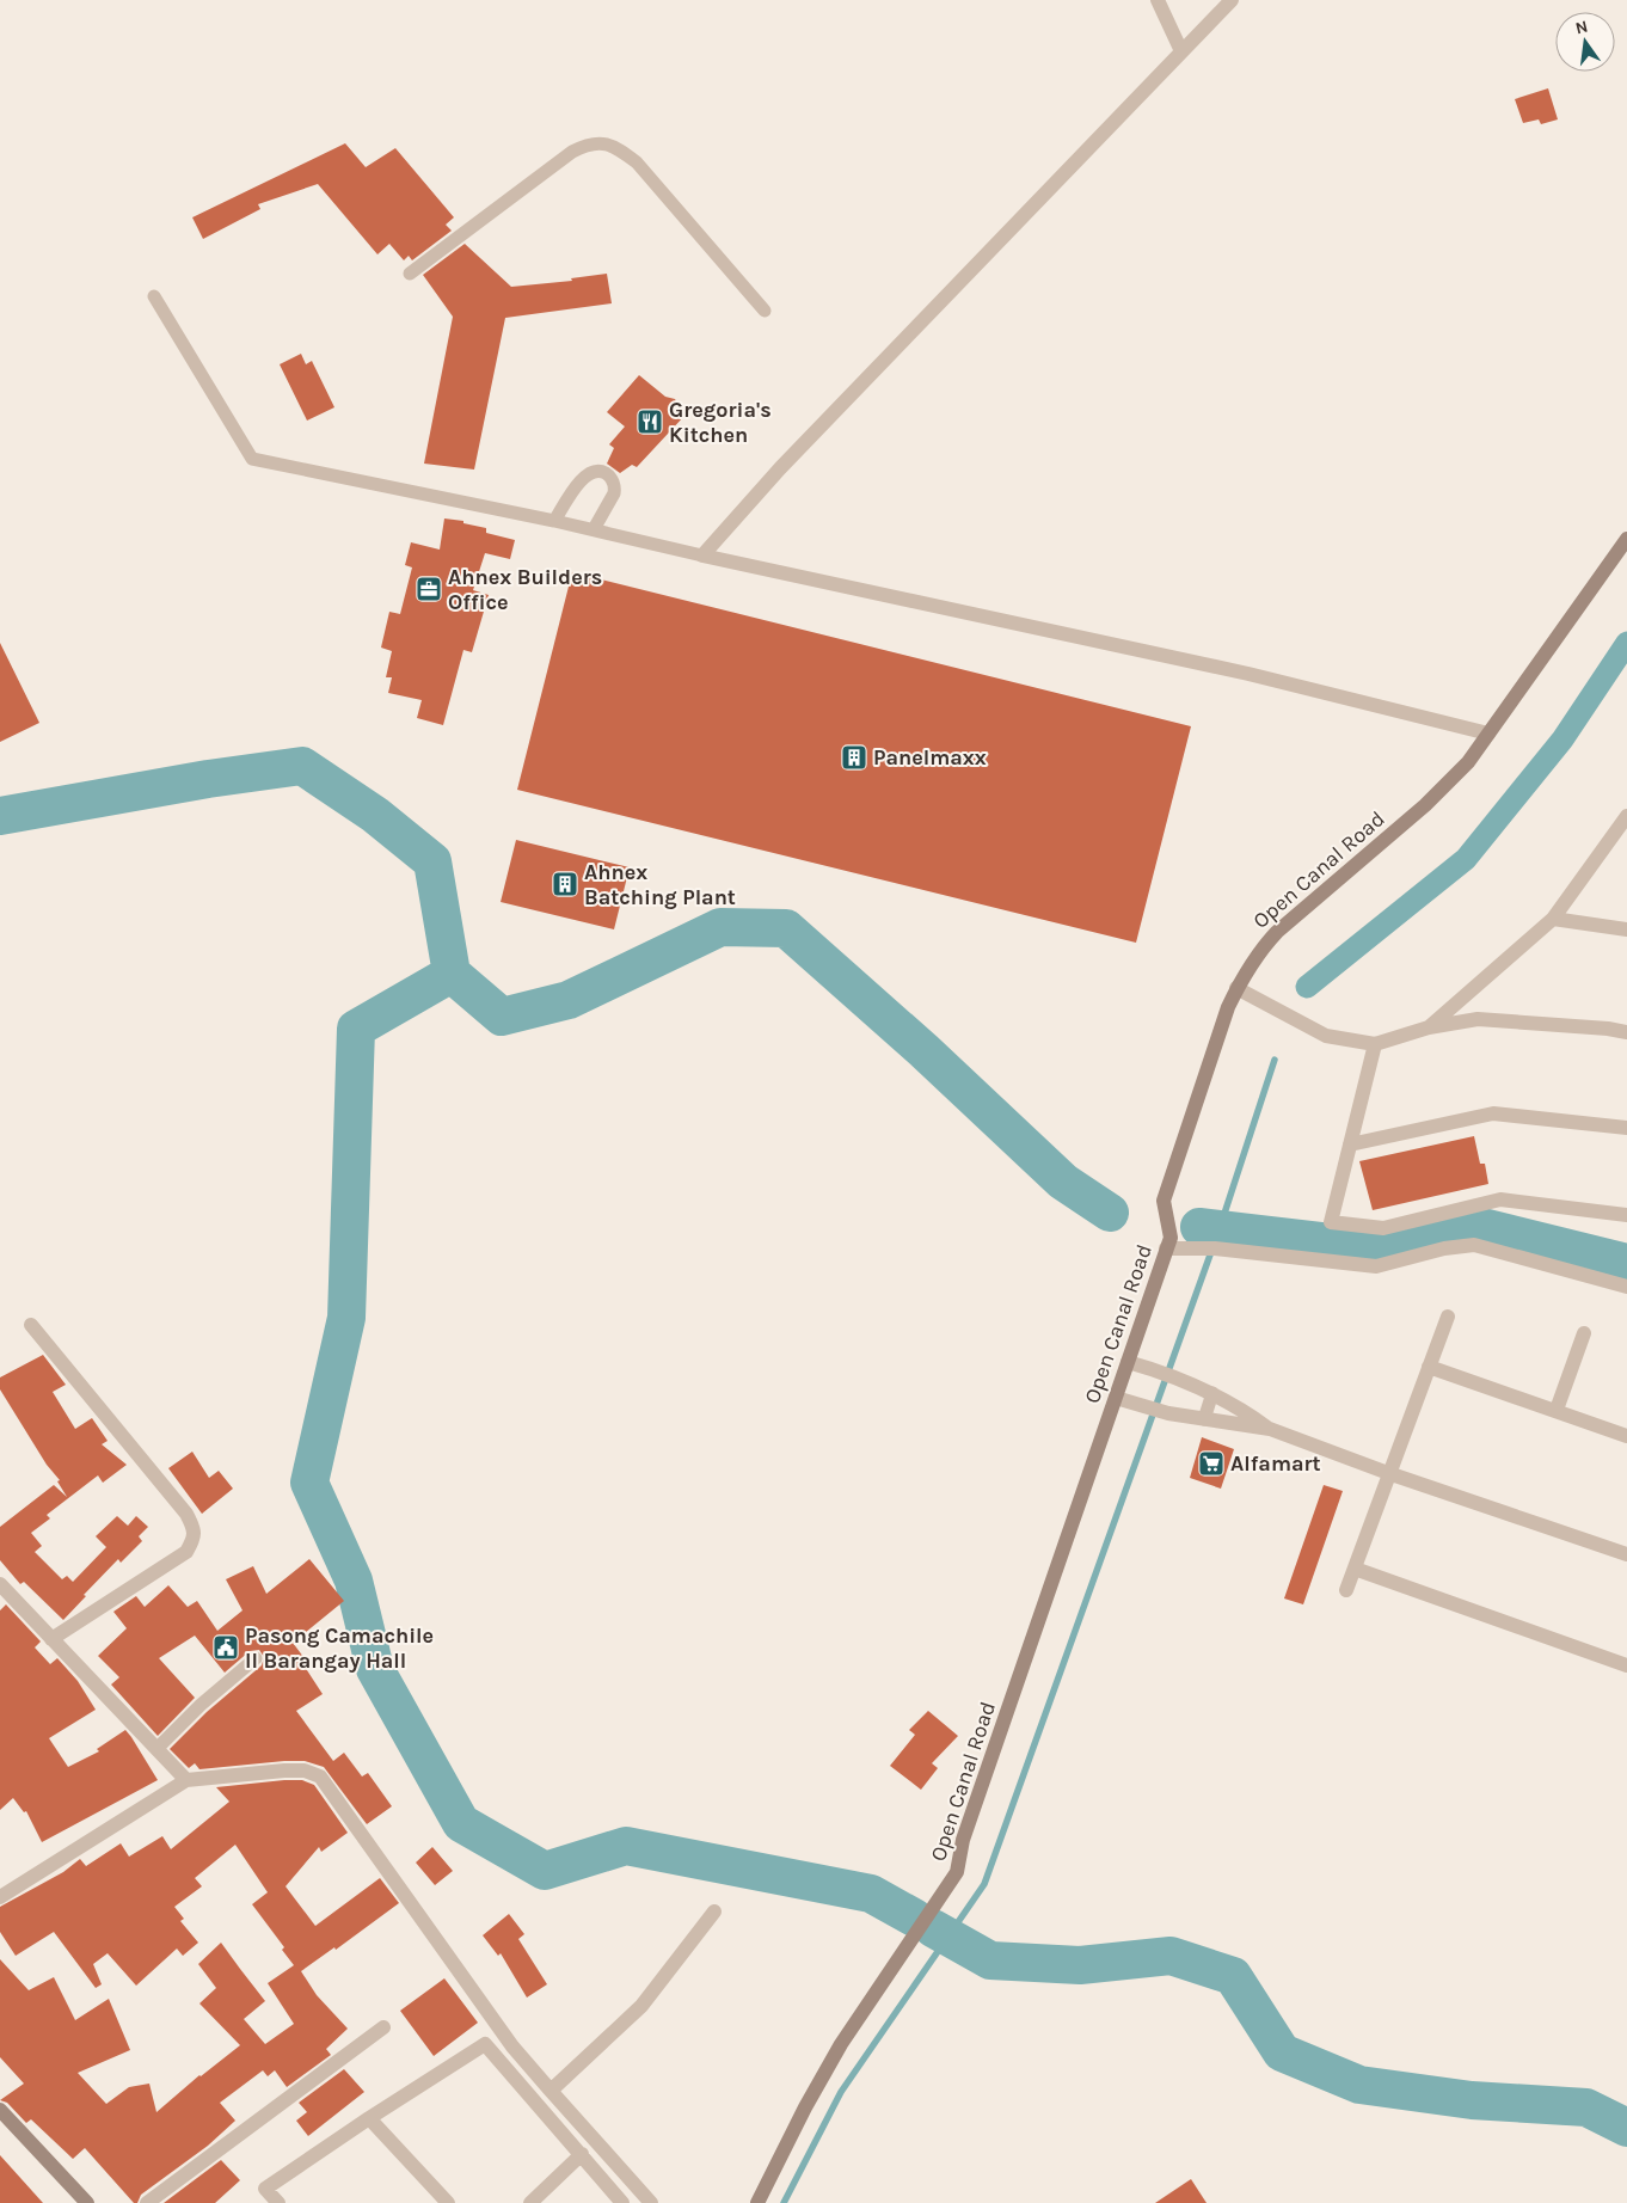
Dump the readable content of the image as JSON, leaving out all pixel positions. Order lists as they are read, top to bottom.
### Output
{
  "streets": {
    "main road": ["Open Canal Road"]
  },
  "places": {
    "restaurant": ["Gregoria's Kitchen"],
    "office": ["Ahnex Builders Office"],
    "building": ["Panelmaxx", "Ahnex Batching Plant"],
    "supermarket": ["Alfamart"],
    "public building": ["Pasong Camachile II Barangay Hall"]
  },
  "north": "top"
}
